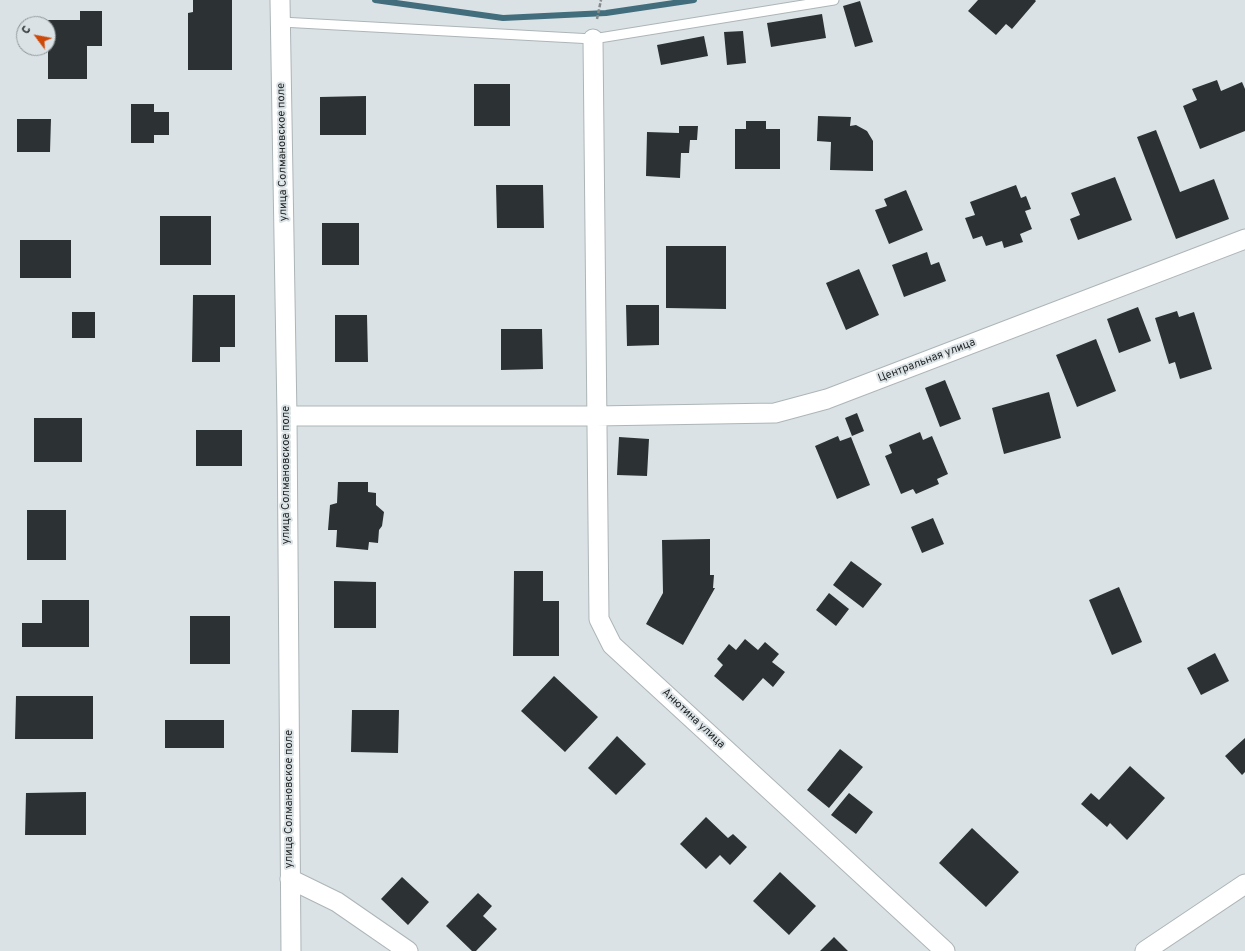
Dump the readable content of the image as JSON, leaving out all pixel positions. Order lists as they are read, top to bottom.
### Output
{
  "streets": {
    "street": ["улица Солмановское поле", "Центральная улица", "Анютина улица"]
  },
  "crossings": [
    ["улица Солмановское поле", "Центральная улица"],
    ["Центральная улица", "Анютина улица"]
  ],
  "north": "top left"
}
